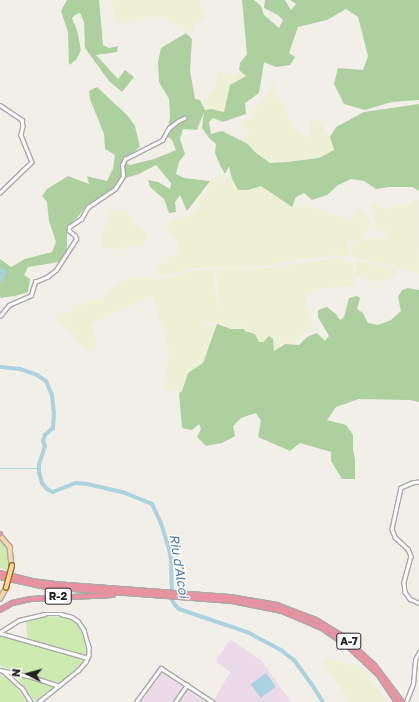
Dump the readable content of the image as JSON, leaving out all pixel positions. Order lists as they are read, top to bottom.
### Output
{
  "streets": {
    "highway": ["R-2", "A-7"]
  },
  "crossings": [
    ["R-2", "A-7"]
  ],
  "water": ["Riu d'Alcoi"],
  "north": "left"
}
